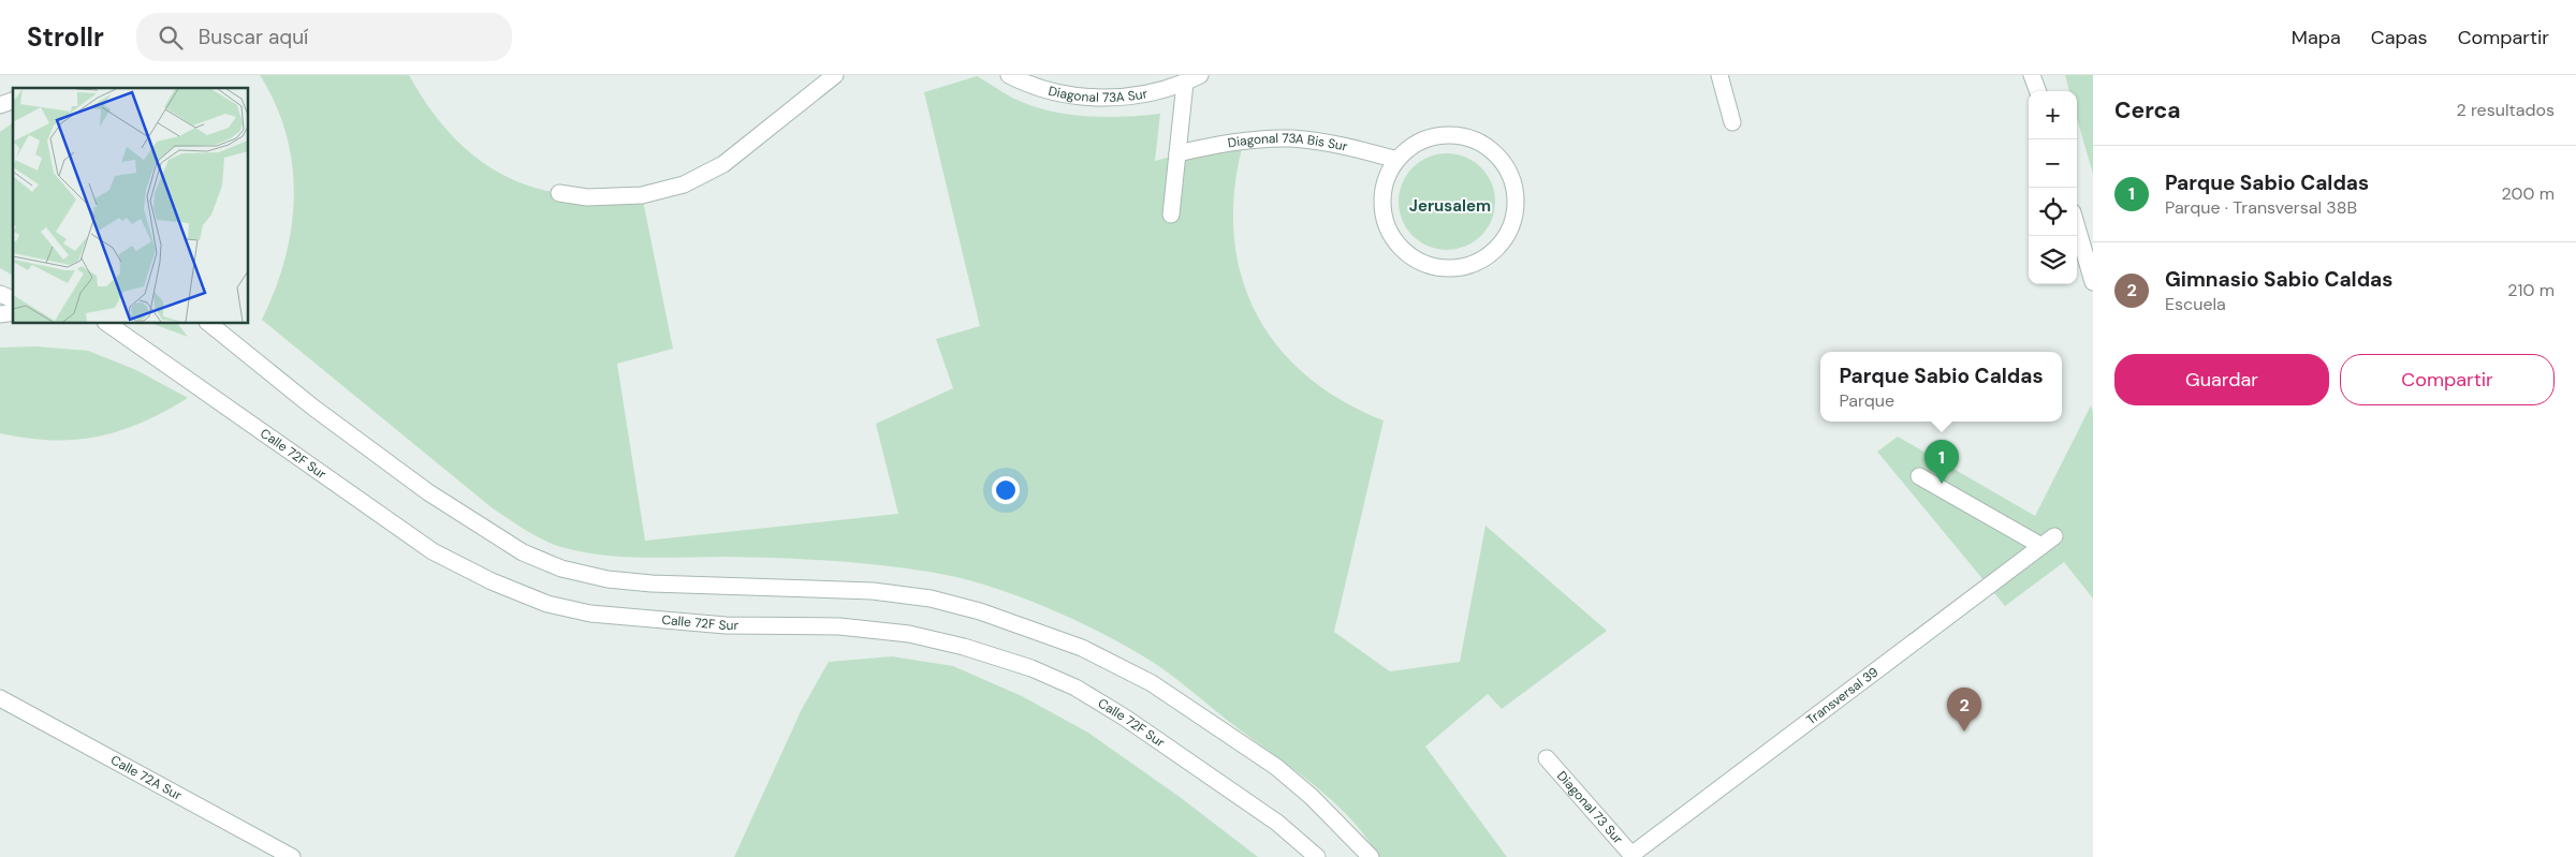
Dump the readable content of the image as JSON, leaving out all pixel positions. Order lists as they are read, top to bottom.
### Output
{
  "streets": {
    "street": [
      "Diagonal 73A Sur",
      "Diagonal 73A Bis Sur",
      "Calle 72F Sur",
      "Transversal 39",
      "Calle 72A Sur",
      "Diagonal 73 Sur"
    ]
  },
  "crossings": [
    ["Transversal 39", "Diagonal 73 Sur"]
  ],
  "districts": ["Jerusalem"],
  "page": {
    "header": "Strollr",
    "search": "Buscar aquí",
    "nav": ["Mapa", "Capas", "Compartir"],
    "heading": ["Cerca", "2 resultados"],
    "map_buttons": ["+", "−"],
    "list": [
      {
        "mark": "1",
        "name": "Parque Sabio Caldas",
        "note": "Parque · Transversal 38B",
        "value": "200 m"
      },
      {
        "mark": "2",
        "name": "Gimnasio Sabio Caldas",
        "note": "Escuela",
        "value": "210 m"
      }
    ],
    "buttons": ["Guardar", "Compartir"],
    "popup": ["Parque Sabio Caldas", "Parque"],
    "pins": ["1", "2"]
  }
}
